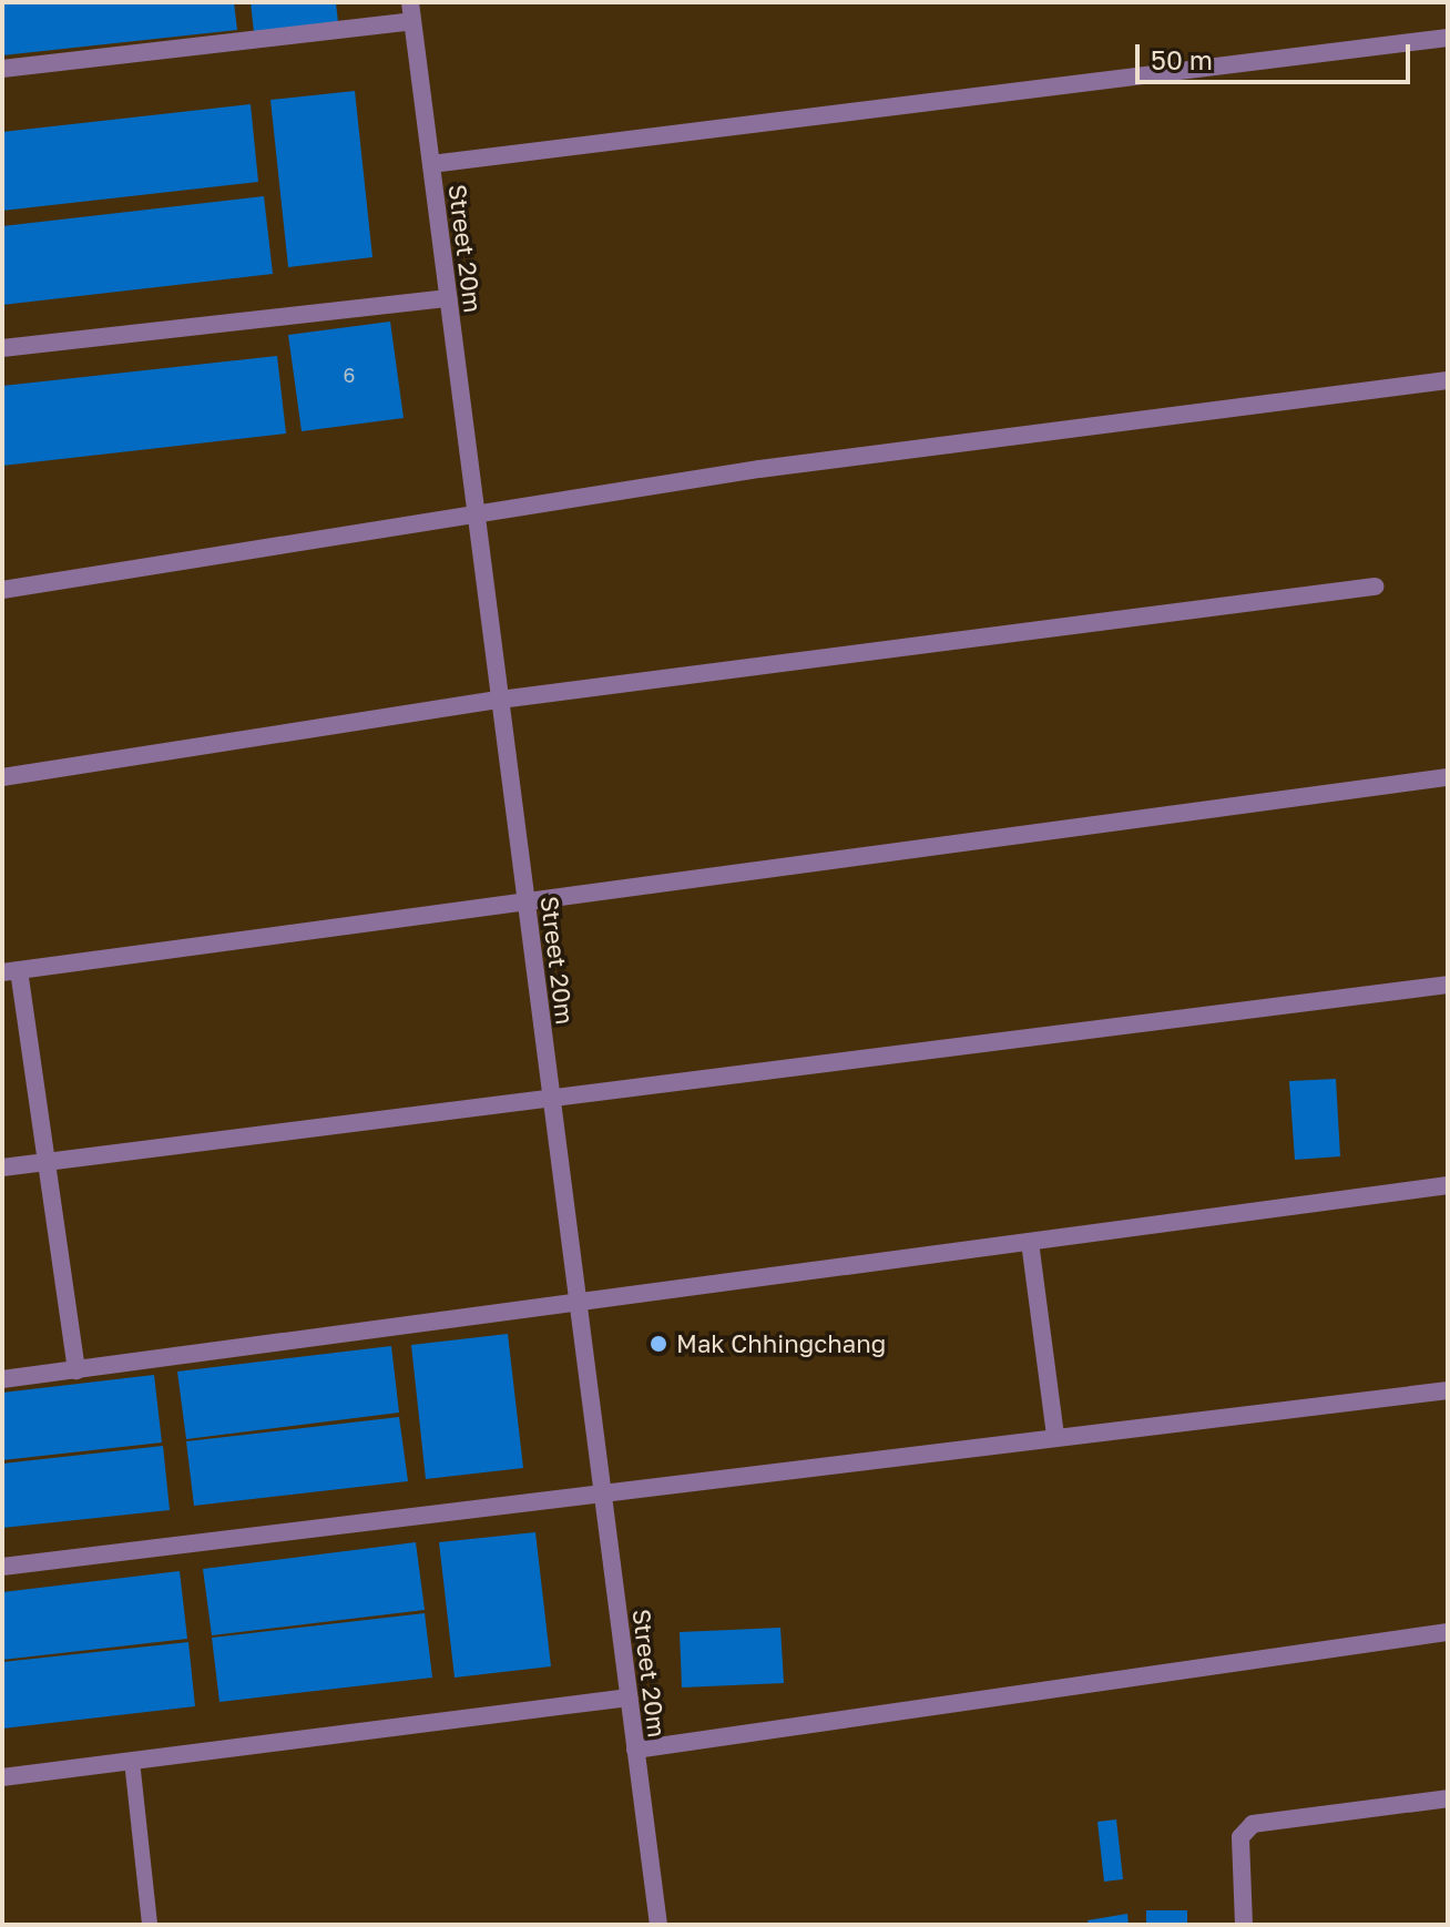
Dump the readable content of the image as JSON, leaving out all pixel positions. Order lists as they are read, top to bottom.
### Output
{
  "streets": {
    "street": ["Street 20m"]
  },
  "places": ["Mak Chhingchang"],
  "house_numbers": ["6"],
  "scale_bar": "50 m"
}
